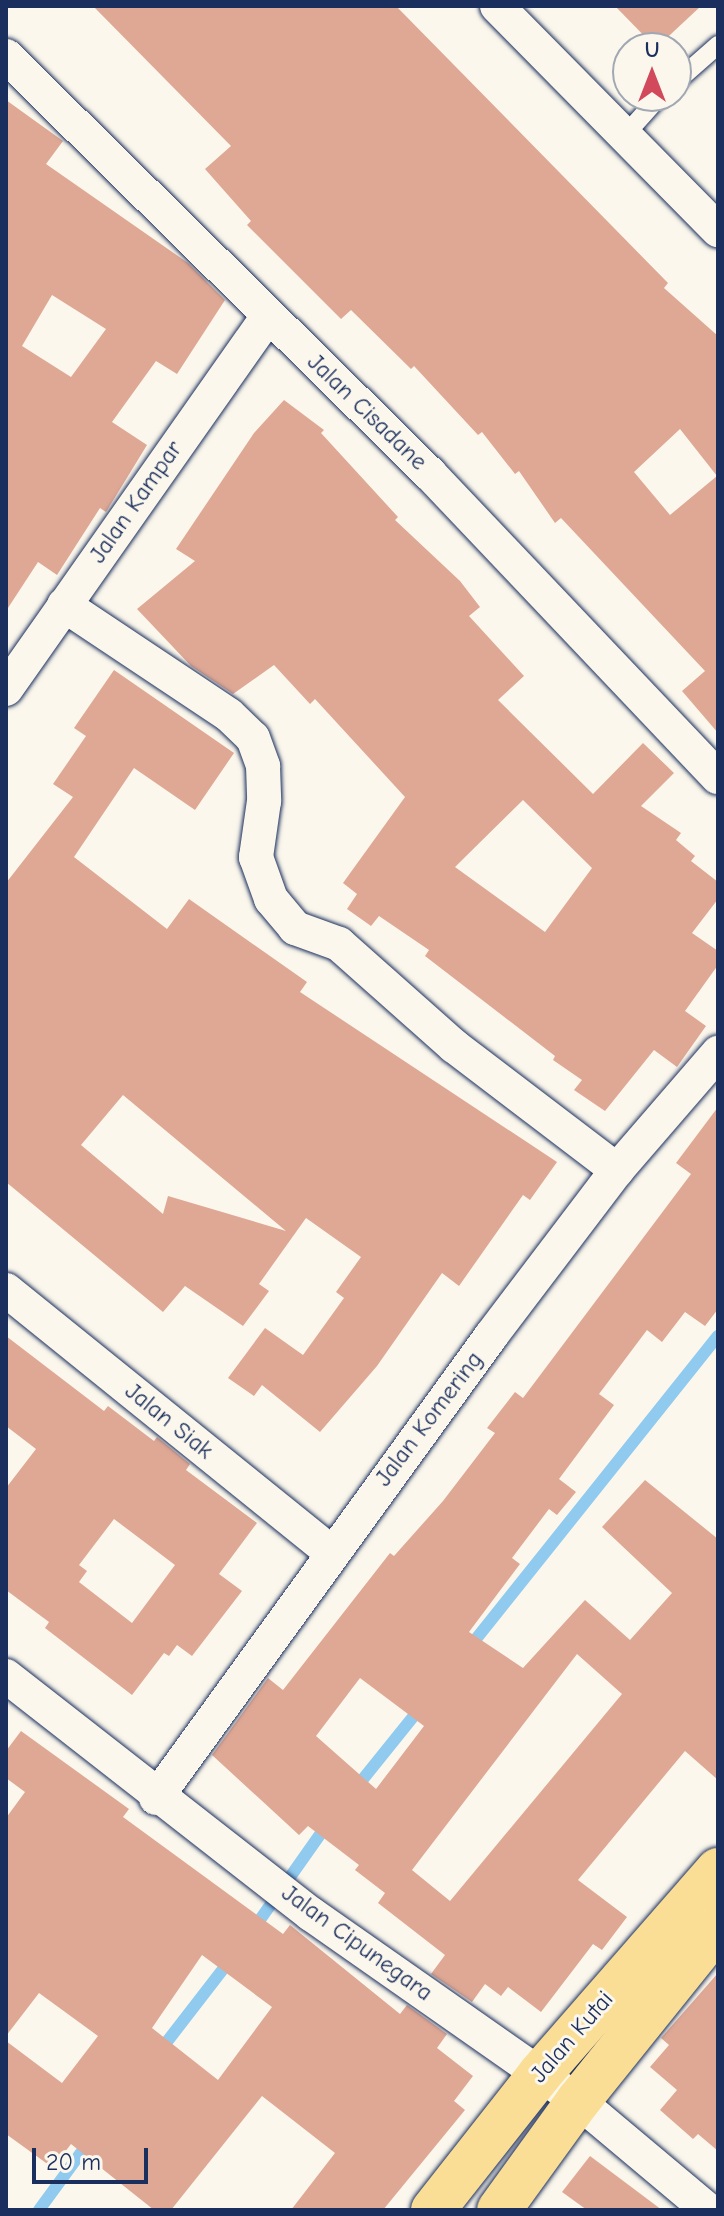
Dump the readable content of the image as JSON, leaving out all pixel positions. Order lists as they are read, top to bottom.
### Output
{
  "streets": {
    "main road": ["Jalan Kutai"],
    "street": [
      "Jalan Cisadane",
      "Jalan Kampar",
      "Jalan Komering",
      "Jalan Siak",
      "Jalan Cipunegara"
    ]
  },
  "crossings": [
    ["Jalan Cisadane", "Jalan Kampar"],
    ["Jalan Komering", "Jalan Siak"],
    ["Jalan Komering", "Jalan Cipunegara"],
    ["Jalan Cipunegara", "Jalan Kutai"]
  ],
  "scale_bar": "20 m",
  "north": "top"
}
